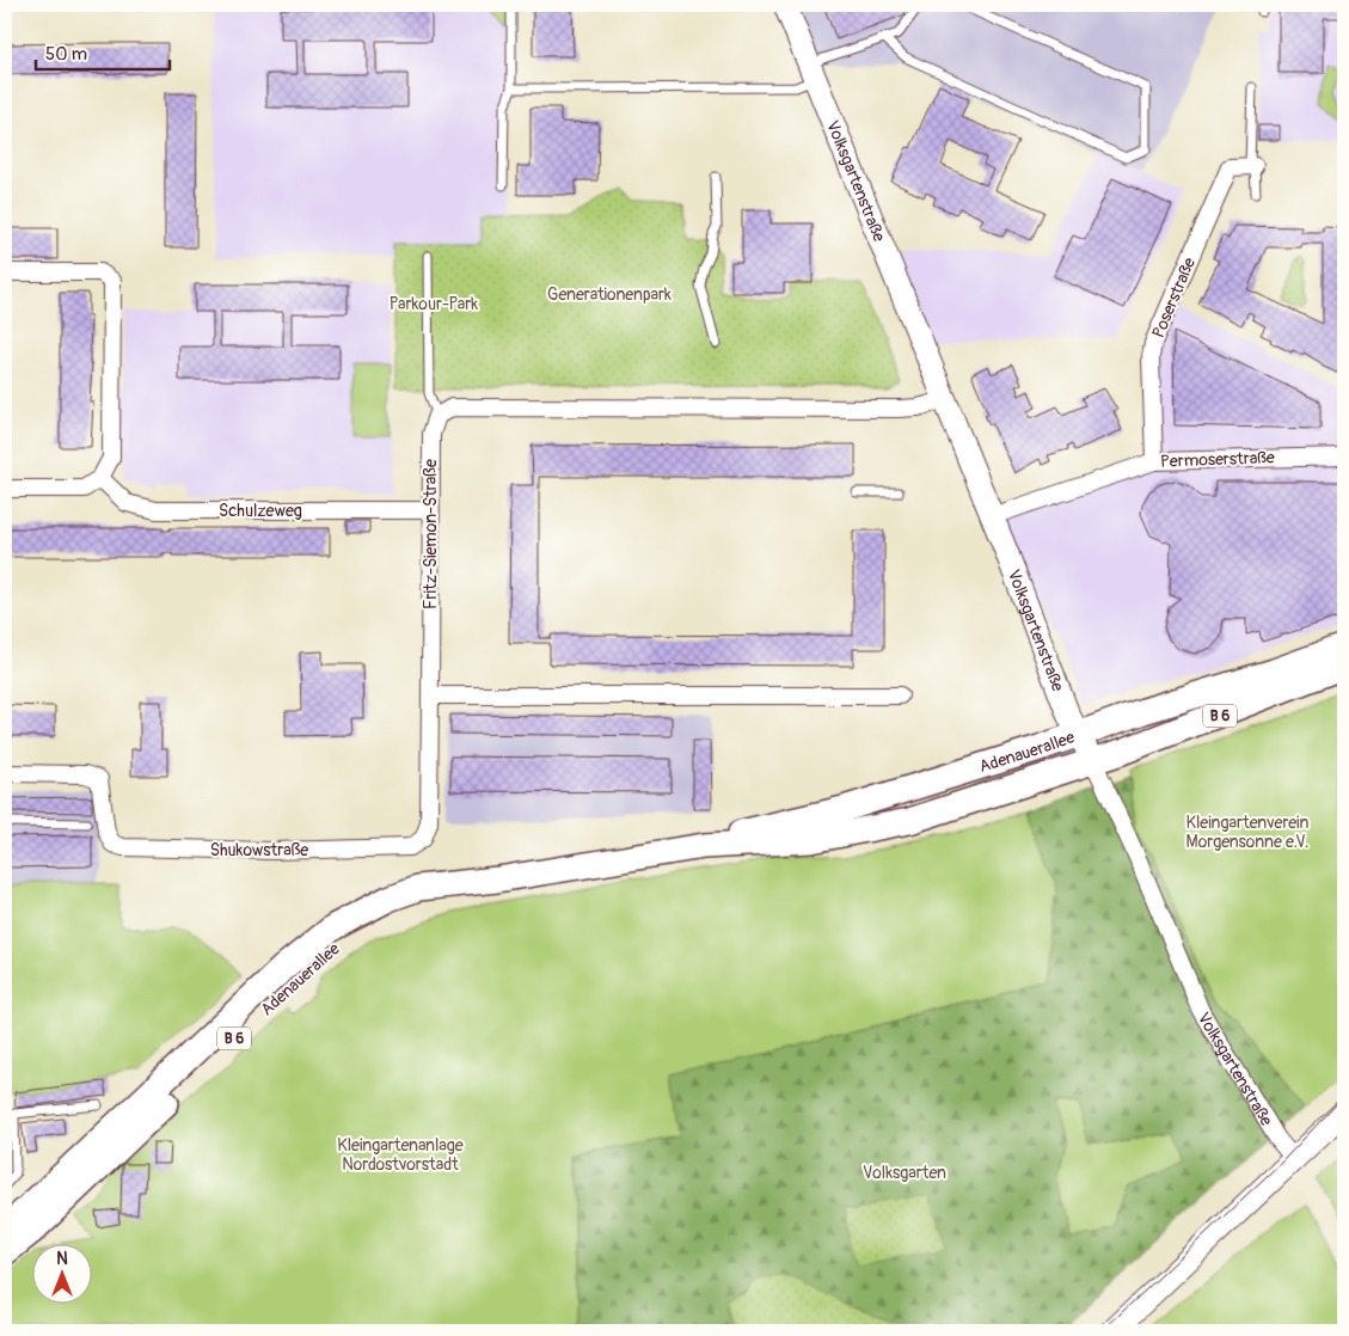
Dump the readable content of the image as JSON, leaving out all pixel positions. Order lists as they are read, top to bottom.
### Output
{
  "streets": {
    "main road": ["Volksgartenstraße", "B 6", "Adenauerallee"],
    "street": [
      "Poserstraße",
      "Permoserstraße",
      "Schulzeweg",
      "Fritz-Siemon-Straße",
      "Shukowstraße"
    ]
  },
  "crossings": [
    ["Volksgartenstraße", "Permoserstraße"],
    ["Volksgartenstraße", "Adenauerallee"],
    ["Poserstraße", "Permoserstraße"],
    ["Schulzeweg", "Fritz-Siemon-Straße"],
    ["Fritz-Siemon-Straße", "Shukowstraße"]
  ],
  "parks": [
    "Generationenpark",
    "Parkour-Park",
    "Kleingartenverein Morgensonne e.V.",
    "Kleingartenanlage Nordostvorstadt",
    "Volksgarten"
  ],
  "scale_bar": "50 m",
  "north": "top"
}
